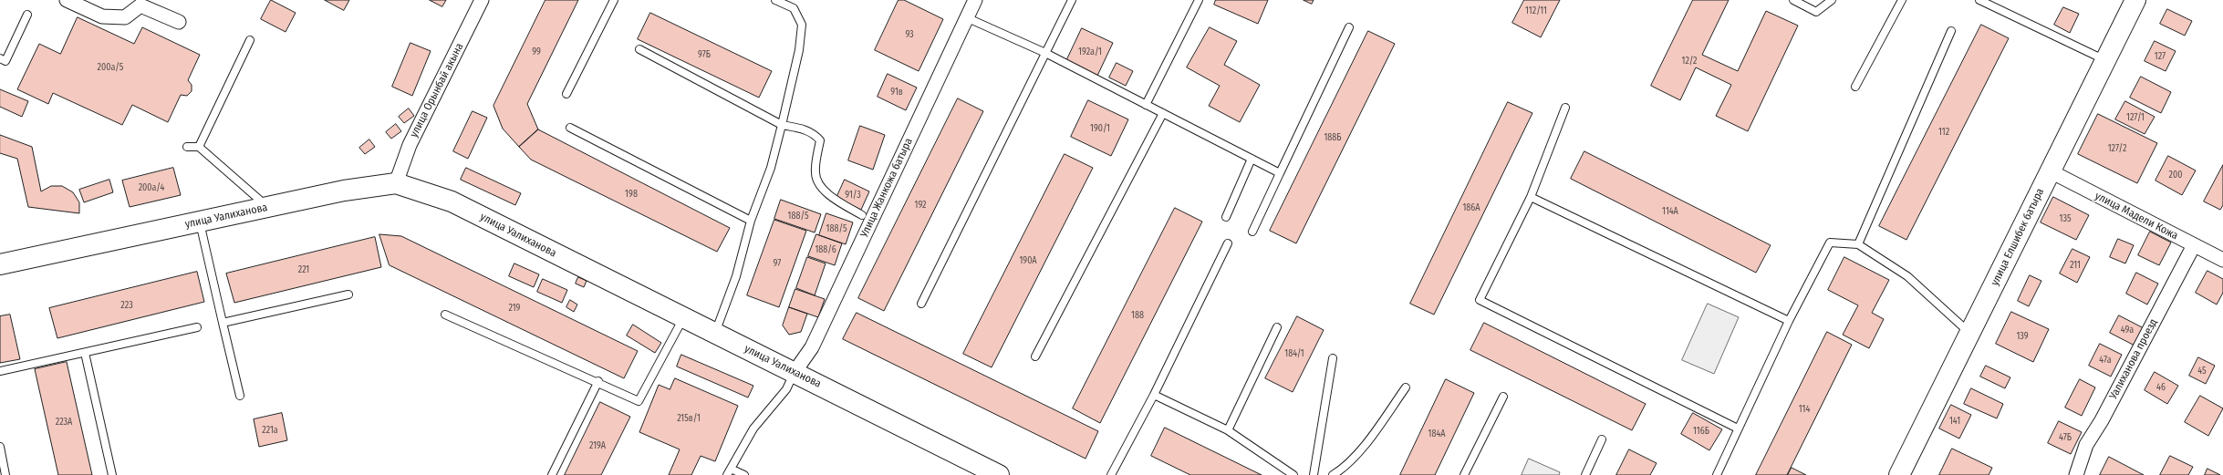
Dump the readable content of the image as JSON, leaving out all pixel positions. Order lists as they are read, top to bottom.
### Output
{
  "streets": {
    "main road": ["улица Уалиханова", "улица Елшибек батыра"],
    "street": [
      "улица Орынбай акына",
      "Улица Жанкожа батыра",
      "улица Мадели Кожа",
      "Уалиханова проезд"
    ]
  },
  "crossings": [
    ["улица Орынбай акына", "улица Уалиханова"],
    ["Улица Жанкожа батыра", "улица Уалиханова"],
    ["улица Мадели Кожа", "улица Елшибек батыра"],
    ["улица Мадели Кожа", "Уалиханова проезд"]
  ],
  "house_numbers": [
    "112/11",
    "93",
    "99",
    "192а/1",
    "97Б",
    "127",
    "12/2",
    "200а/5",
    "91в",
    "127/1",
    "190/1",
    "112",
    "188Б",
    "127/2",
    "200",
    "200а/4",
    "198",
    "91/3",
    "192",
    "186А",
    "114А",
    "188/5",
    "135",
    "188/5",
    "188/6",
    "190А",
    "97",
    "211",
    "221",
    "223",
    "219",
    "188",
    "49а",
    "139",
    "184/1",
    "47а",
    "45",
    "46",
    "114",
    "215в/1",
    "141",
    "223А",
    "221а",
    "116Б",
    "184А",
    "47Б",
    "219А"
  ]
}
